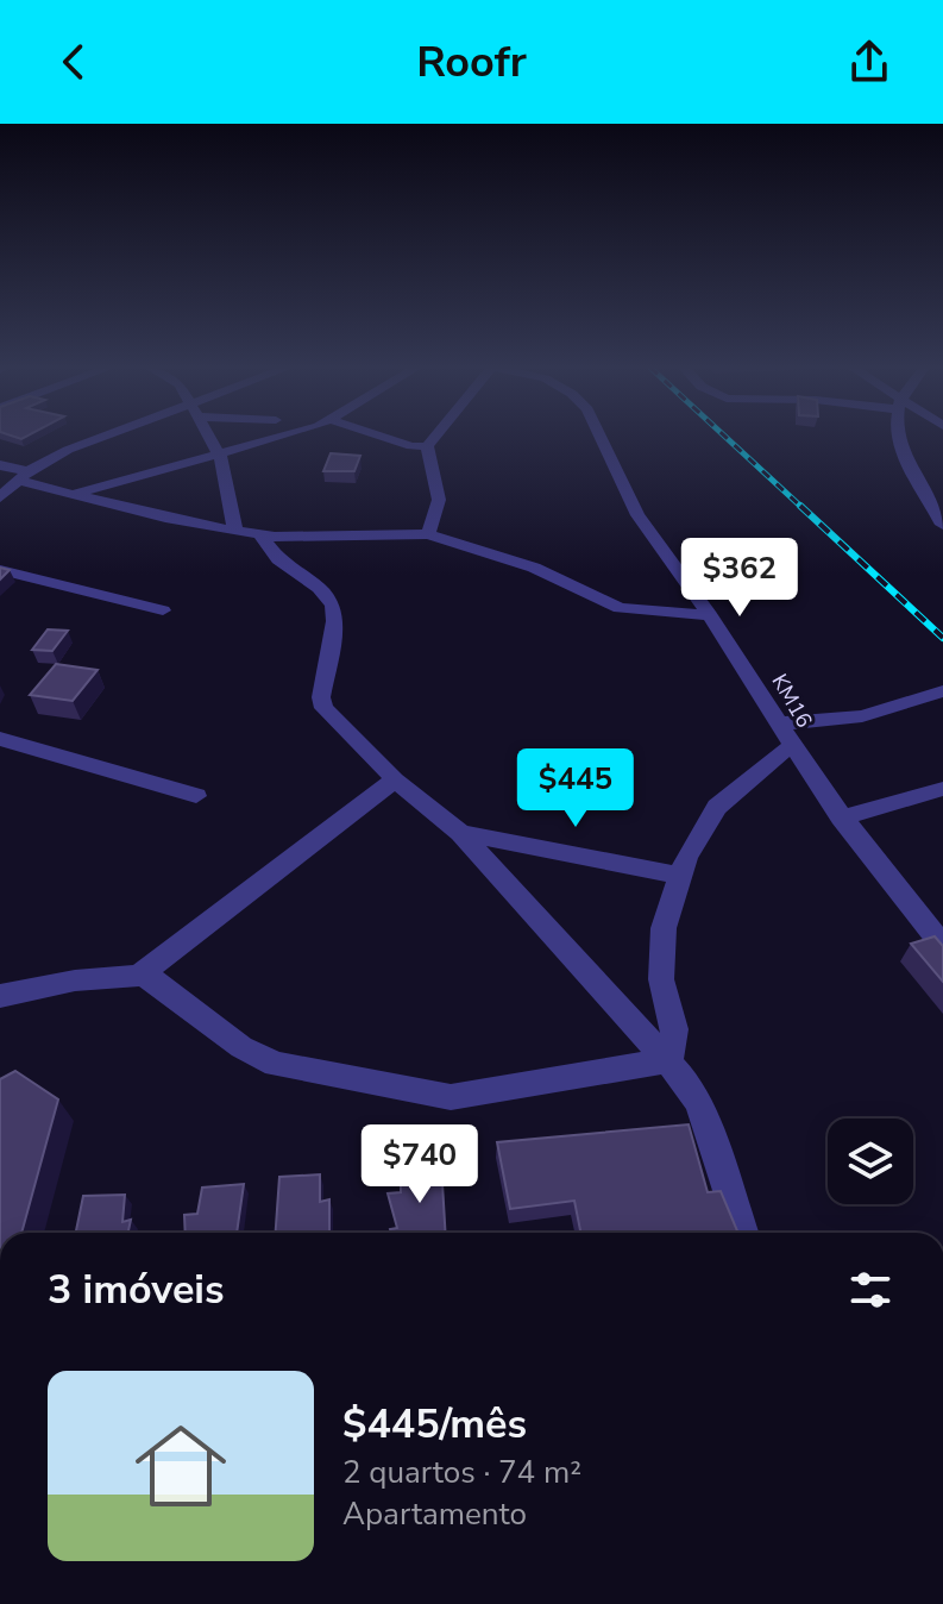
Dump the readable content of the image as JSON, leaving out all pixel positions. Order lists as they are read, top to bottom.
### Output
{
  "streets": {
    "street": ["KM16"]
  },
  "page": {
    "header": "Roofr",
    "price": ["$362", "$445", "$740"],
    "heading": "3 imóveis",
    "list": [
      {
        "name": "$445/mês",
        "note": "2 quartos · 74 m² · Apartamento"
      }
    ]
  }
}
